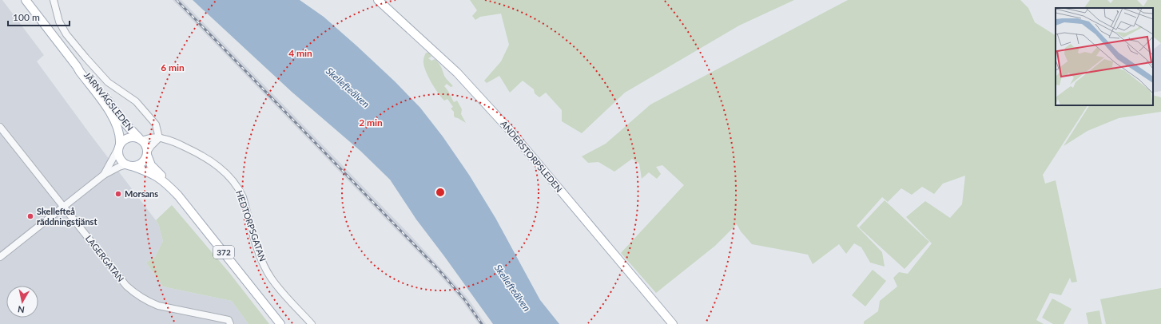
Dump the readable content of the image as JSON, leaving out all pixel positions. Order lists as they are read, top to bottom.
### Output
{
  "streets": {
    "main road": ["JÄRNVÄGSLEDEN", "ANDERSTORPSLEDEN", "372"],
    "street": ["HEDTORPSGATAN", "LAGERGATAN"]
  },
  "water": ["Skellefteälven"],
  "places": ["Morsans", "Skellefteå räddningstjänst"],
  "scale_bar": "100 m",
  "north": "bottom",
  "rings": ["4 min", "6 min", "2 min"]
}
